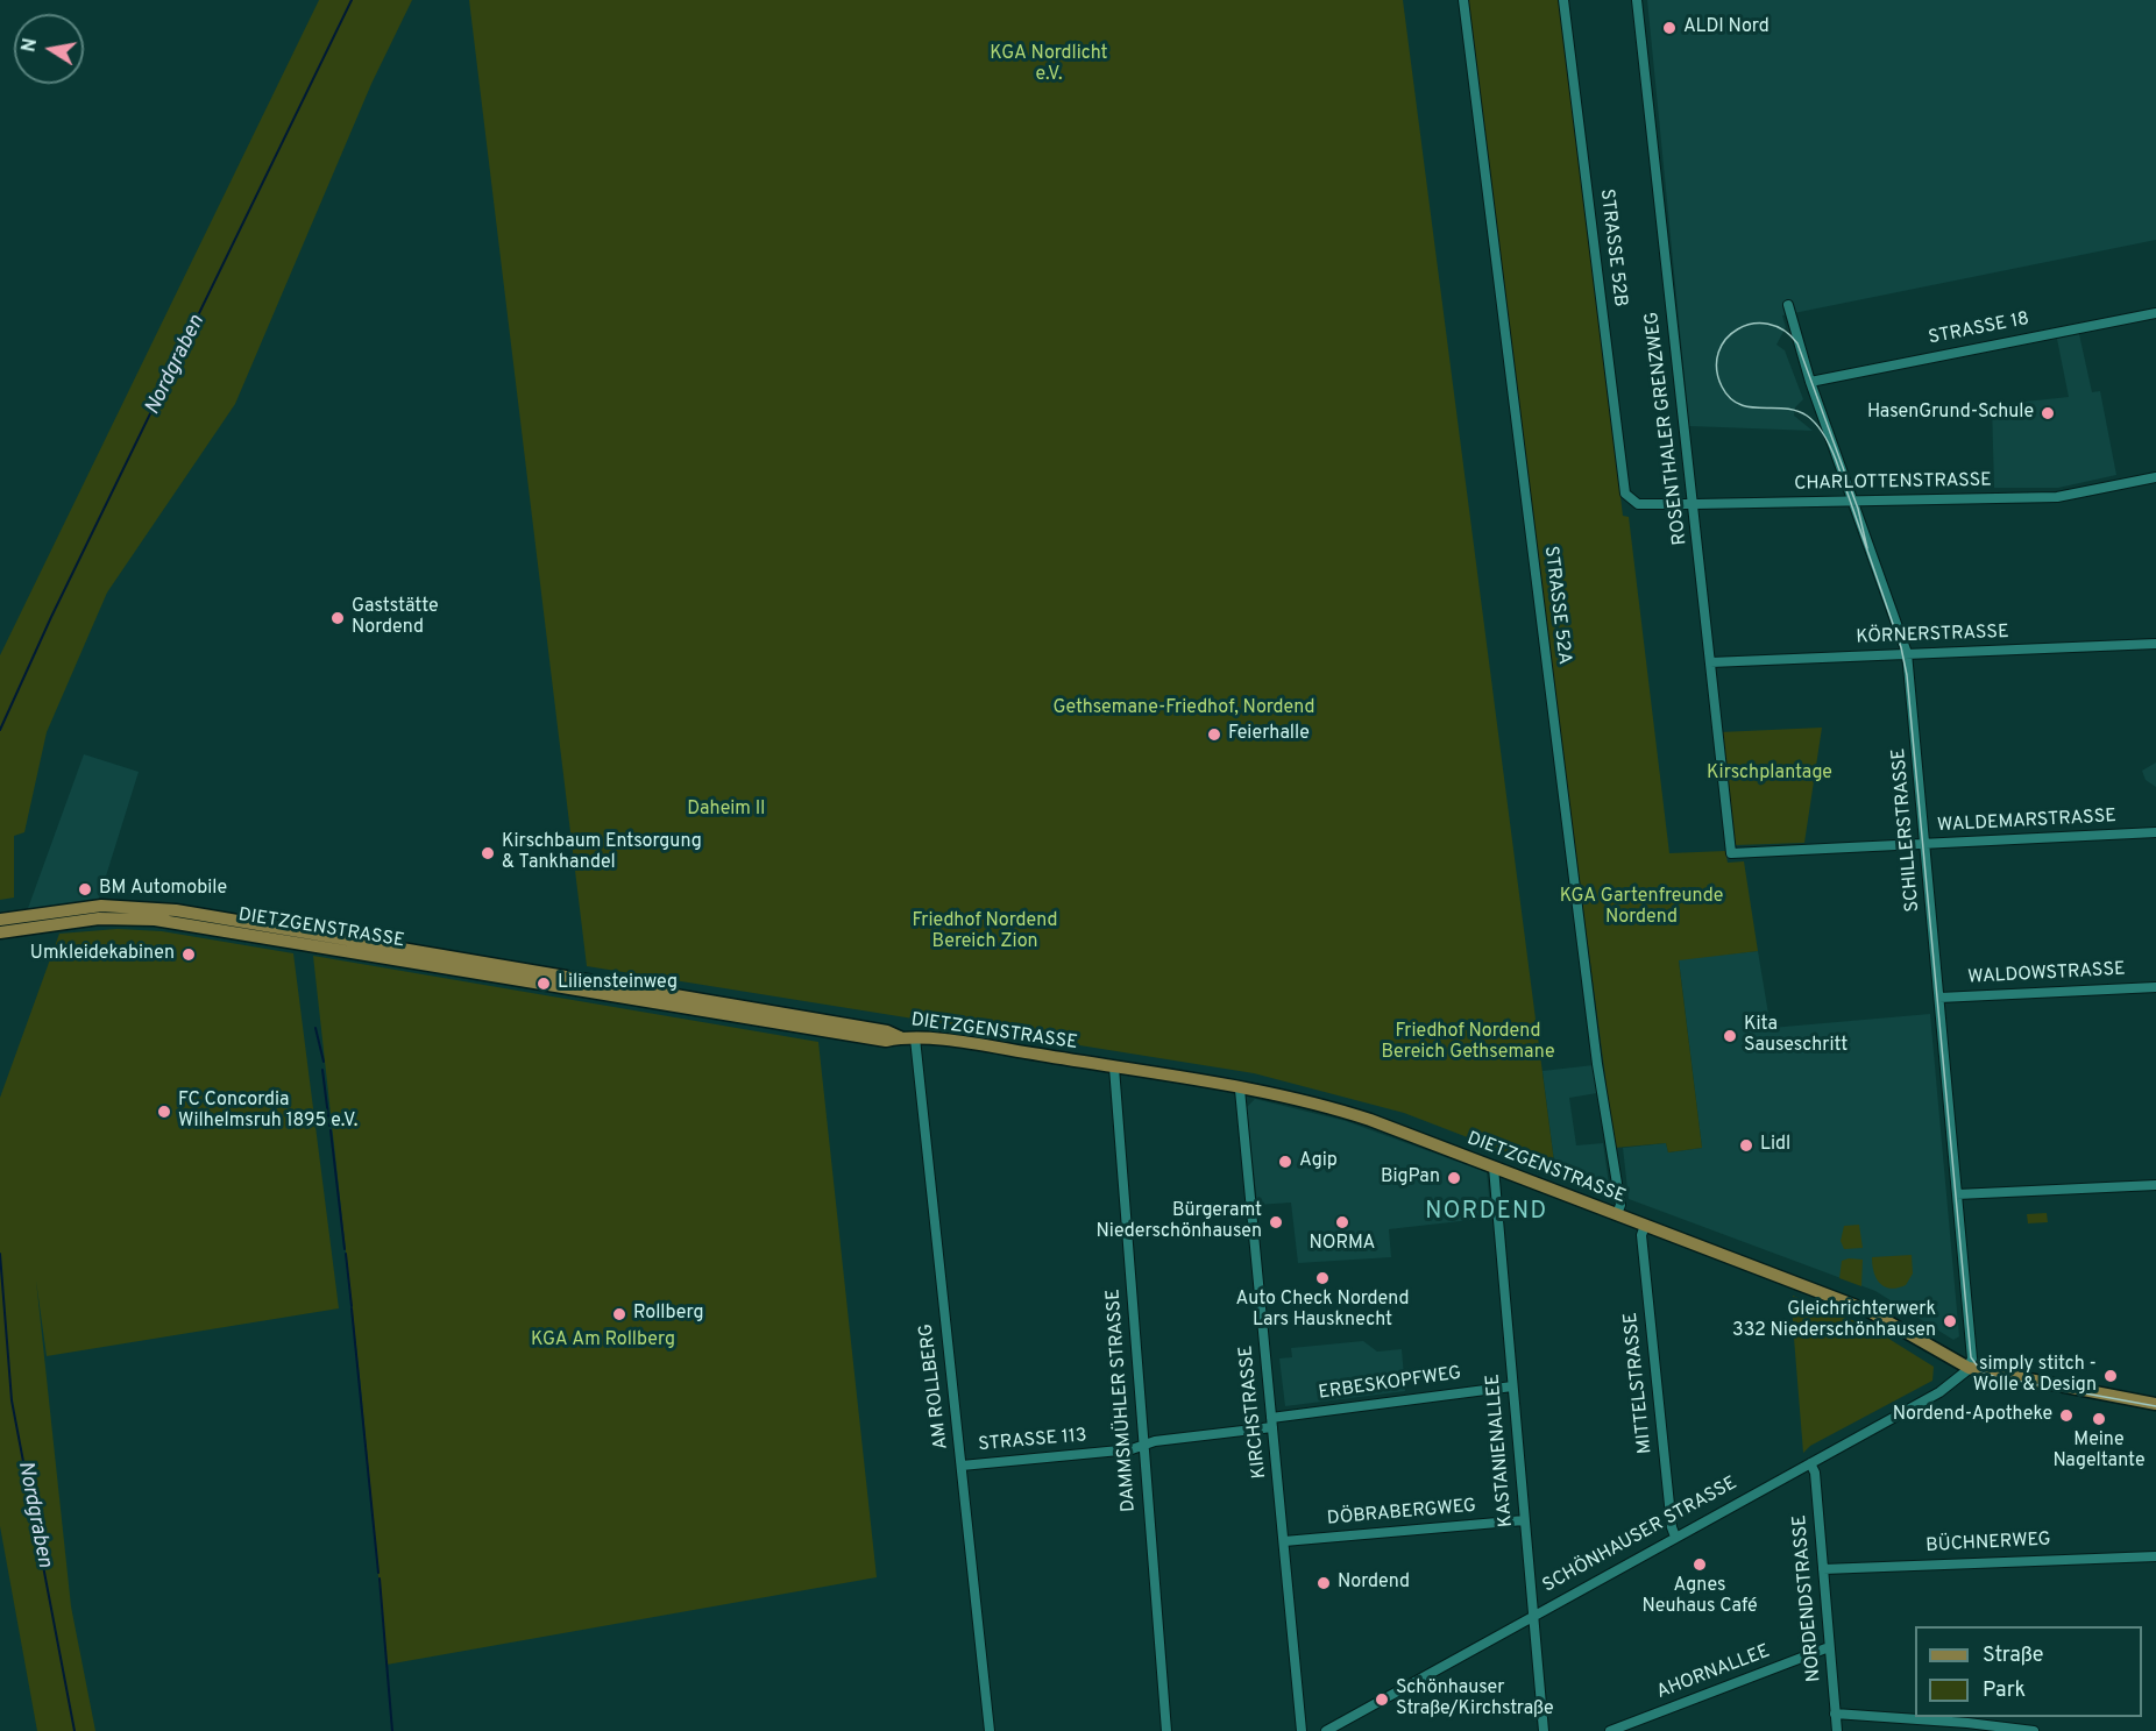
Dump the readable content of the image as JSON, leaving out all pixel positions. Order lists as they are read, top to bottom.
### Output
{
  "streets": {
    "main road": ["DIETZGENSTRASSE"],
    "street": [
      "STRASSE 52B",
      "STRASSE 18",
      "ROSENTHALER GRENZWEG",
      "CHARLOTTENSTRASSE",
      "STRASSE 52A",
      "KÖRNERSTRASSE",
      "WALDEMARSTRASSE",
      "SCHILLERSTRASSE",
      "WALDOWSTRASSE",
      "MITTELSTRASSE",
      "ERBESKOPFWEG",
      "AM ROLLBERG",
      "DAMMSMÜHLER STRASSE",
      "KIRCHSTRASSE",
      "STRASSE 113",
      "KASTANIENALLEE",
      "DÖBRABERGWEG",
      "SCHÖNHAUSER STRASSE",
      "BÜCHNERWEG",
      "NORDENDSTRASSE",
      "AHORNALLEE"
    ]
  },
  "crossings": [
    ["STRASSE 52B", "CHARLOTTENSTRASSE"],
    ["STRASSE 18", "SCHILLERSTRASSE"],
    ["ROSENTHALER GRENZWEG", "CHARLOTTENSTRASSE"],
    ["ROSENTHALER GRENZWEG", "KÖRNERSTRASSE"],
    ["ROSENTHALER GRENZWEG", "WALDEMARSTRASSE"],
    ["CHARLOTTENSTRASSE", "SCHILLERSTRASSE"],
    ["STRASSE 52A", "DIETZGENSTRASSE"],
    ["KÖRNERSTRASSE", "SCHILLERSTRASSE"],
    ["WALDEMARSTRASSE", "SCHILLERSTRASSE"],
    ["SCHILLERSTRASSE", "DIETZGENSTRASSE"],
    ["SCHILLERSTRASSE", "WALDOWSTRASSE"],
    ["SCHILLERSTRASSE", "SCHÖNHAUSER STRASSE"],
    ["DIETZGENSTRASSE", "MITTELSTRASSE"],
    ["DIETZGENSTRASSE", "AM ROLLBERG"],
    ["DIETZGENSTRASSE", "DAMMSMÜHLER STRASSE"],
    ["DIETZGENSTRASSE", "KIRCHSTRASSE"],
    ["DIETZGENSTRASSE", "KASTANIENALLEE"],
    ["DIETZGENSTRASSE", "SCHÖNHAUSER STRASSE"],
    ["MITTELSTRASSE", "SCHÖNHAUSER STRASSE"],
    ["ERBESKOPFWEG", "KIRCHSTRASSE"],
    ["ERBESKOPFWEG", "STRASSE 113"],
    ["ERBESKOPFWEG", "KASTANIENALLEE"],
    ["AM ROLLBERG", "STRASSE 113"],
    ["DAMMSMÜHLER STRASSE", "STRASSE 113"],
    ["KIRCHSTRASSE", "STRASSE 113"],
    ["KIRCHSTRASSE", "DÖBRABERGWEG"],
    ["KASTANIENALLEE", "DÖBRABERGWEG"],
    ["KASTANIENALLEE", "SCHÖNHAUSER STRASSE"],
    ["SCHÖNHAUSER STRASSE", "NORDENDSTRASSE"],
    ["BÜCHNERWEG", "NORDENDSTRASSE"],
    ["NORDENDSTRASSE", "AHORNALLEE"]
  ],
  "districts": ["NORDEND"],
  "water": ["Nordgraben"],
  "parks": [
    "KGA Nordlicht e.V.",
    "Gethsemane-Friedhof, Nordend",
    "Kirschplantage",
    "Daheim II",
    "KGA Gartenfreunde Nordend",
    "Friedhof Nordend Bereich Zion",
    "Friedhof Nordend Bereich Gethsemane",
    "KGA Am Rollberg"
  ],
  "places": [
    "ALDI Nord",
    "HasenGrund-Schule",
    "Gaststätte Nordend",
    "Feierhalle",
    "Kirschbaum Entsorgung & Tankhandel",
    "BM Automobile",
    "Umkleidekabinen",
    "Liliensteinweg",
    "Kita Sauseschritt",
    "FC Concordia Wilhelmsruh 1895 e.V.",
    "Lidl",
    "Agip",
    "BigPan",
    "Bürgeramt Niederschönhausen",
    "NORMA",
    "Auto Check Nordend Lars Hausknecht",
    "Rollberg",
    "Gleichrichterwerk 332 Niederschönhausen",
    "simply stitch - Wolle & Design",
    "Nordend-Apotheke",
    "Meine Nageltante",
    "Agnes Neuhaus Café",
    "Nordend",
    "Schönhauser Straße/Kirchstraße"
  ],
  "legend": ["Straße", "Park"],
  "north": "left"
}
